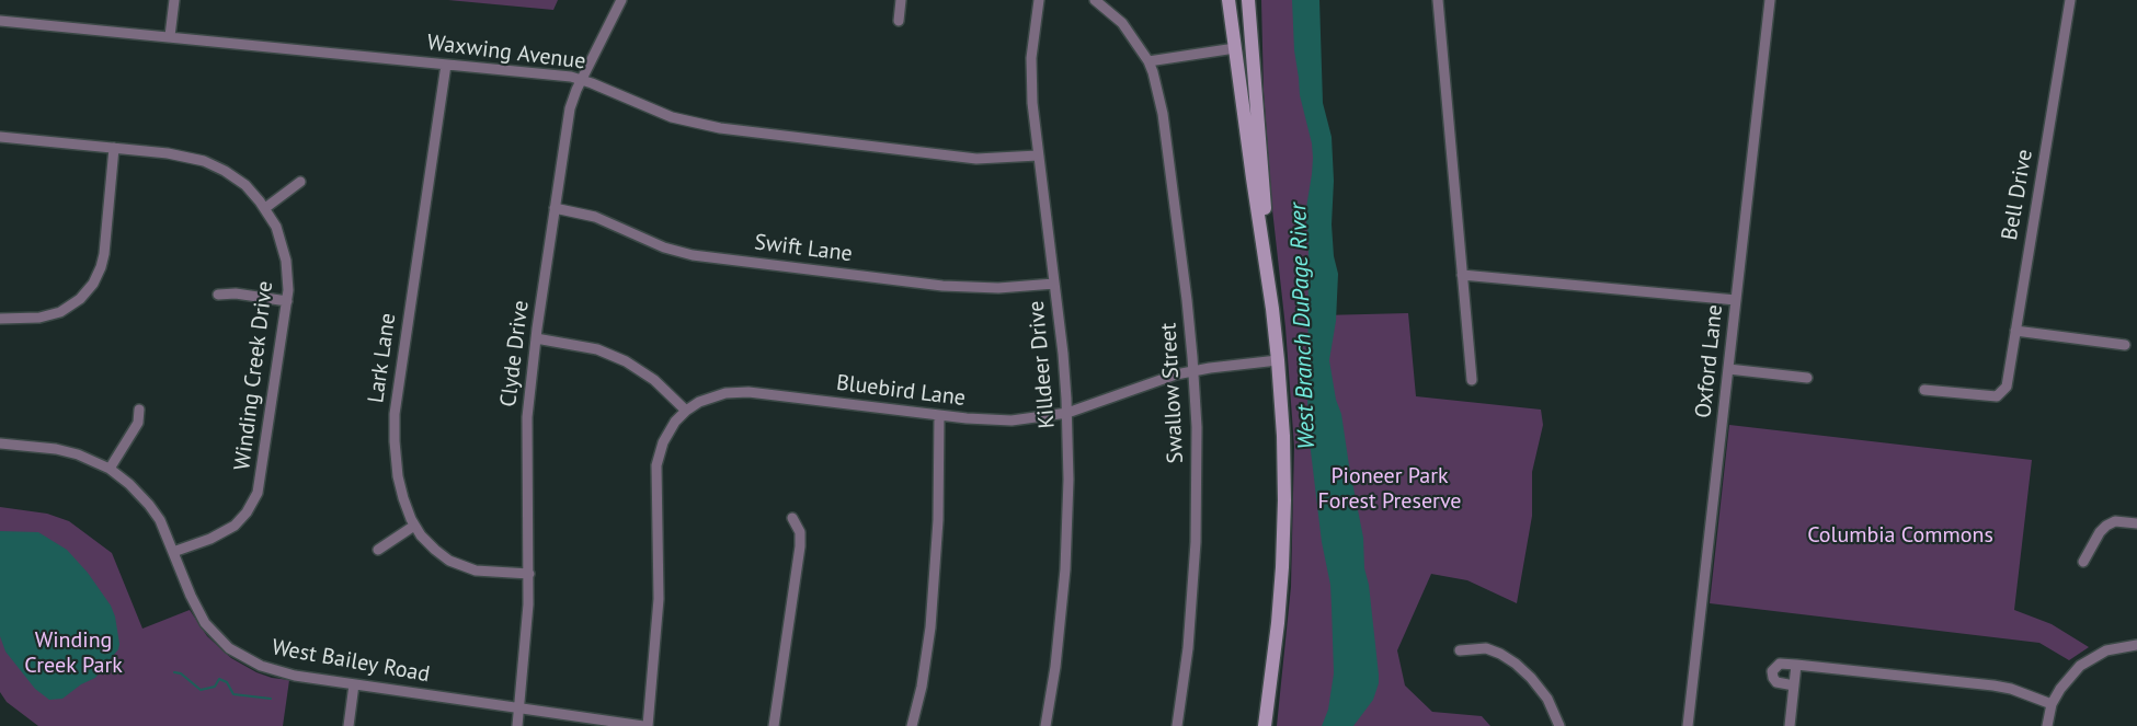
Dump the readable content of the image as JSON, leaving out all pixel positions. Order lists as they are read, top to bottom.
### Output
{
  "streets": {
    "street": [
      "Waxwing Avenue",
      "Bell Drive",
      "Swift Lane",
      "Clyde Drive",
      "Lark Lane",
      "Oxford Lane",
      "Killdeer Drive",
      "Winding Creek Drive",
      "Bluebird Lane",
      "Swallow Street",
      "West Bailey Road"
    ]
  },
  "crossings": [
    ["Waxwing Avenue", "Clyde Drive"],
    ["Waxwing Avenue", "Lark Lane"],
    ["Waxwing Avenue", "Killdeer Drive"],
    ["Swift Lane", "Clyde Drive"],
    ["Swift Lane", "Killdeer Drive"],
    ["Clyde Drive", "Lark Lane"],
    ["Clyde Drive", "West Bailey Road"],
    ["Killdeer Drive", "Bluebird Lane"],
    ["Winding Creek Drive", "West Bailey Road"],
    ["Bluebird Lane", "Swallow Street"]
  ],
  "water": ["West Branch DuPage River"],
  "parks": ["Pioneer Park Forest Preserve", "Columbia Commons", "Winding Creek Park"]
}
